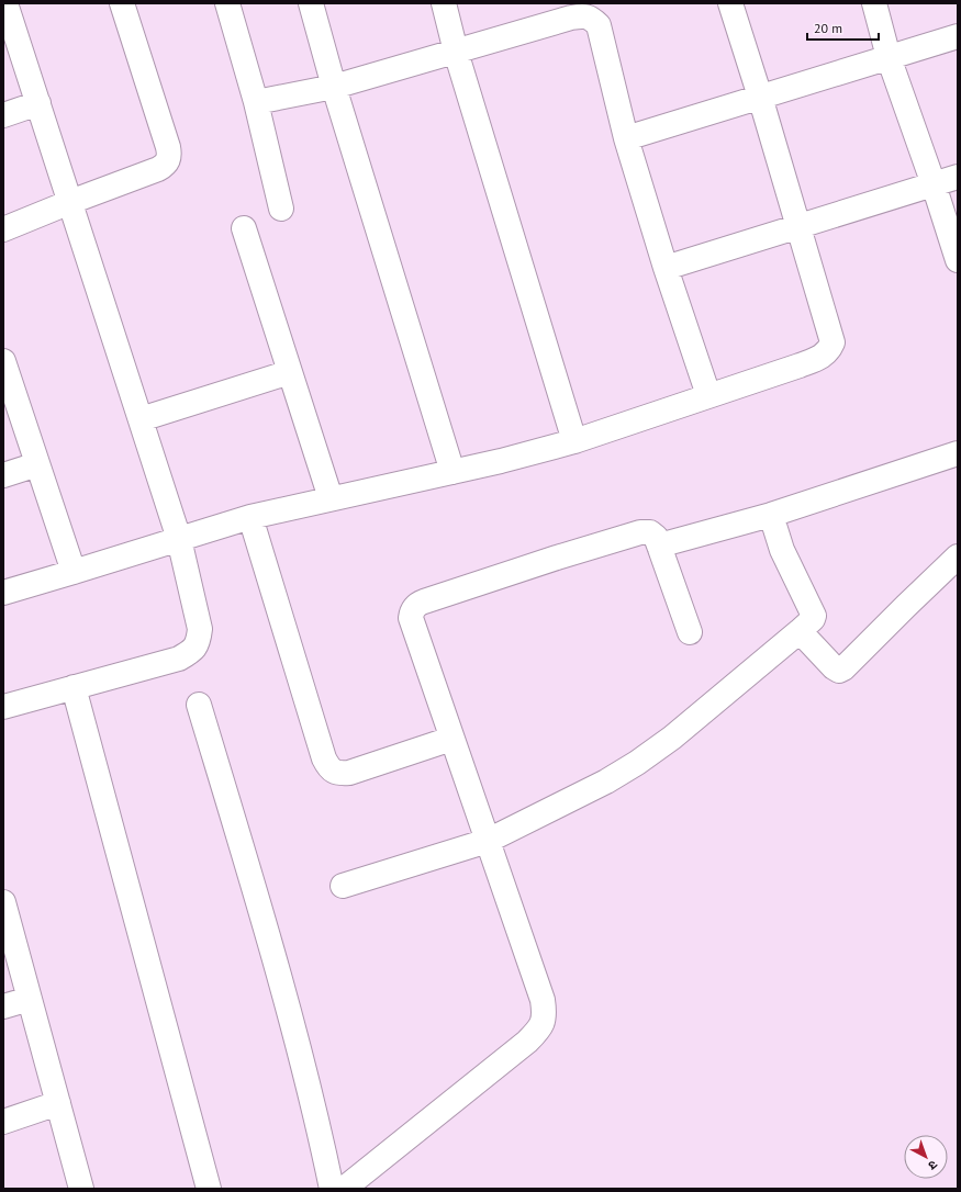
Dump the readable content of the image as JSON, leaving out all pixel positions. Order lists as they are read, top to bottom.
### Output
{
  "scale_bar": "20 m",
  "north": "bottom right"
}
